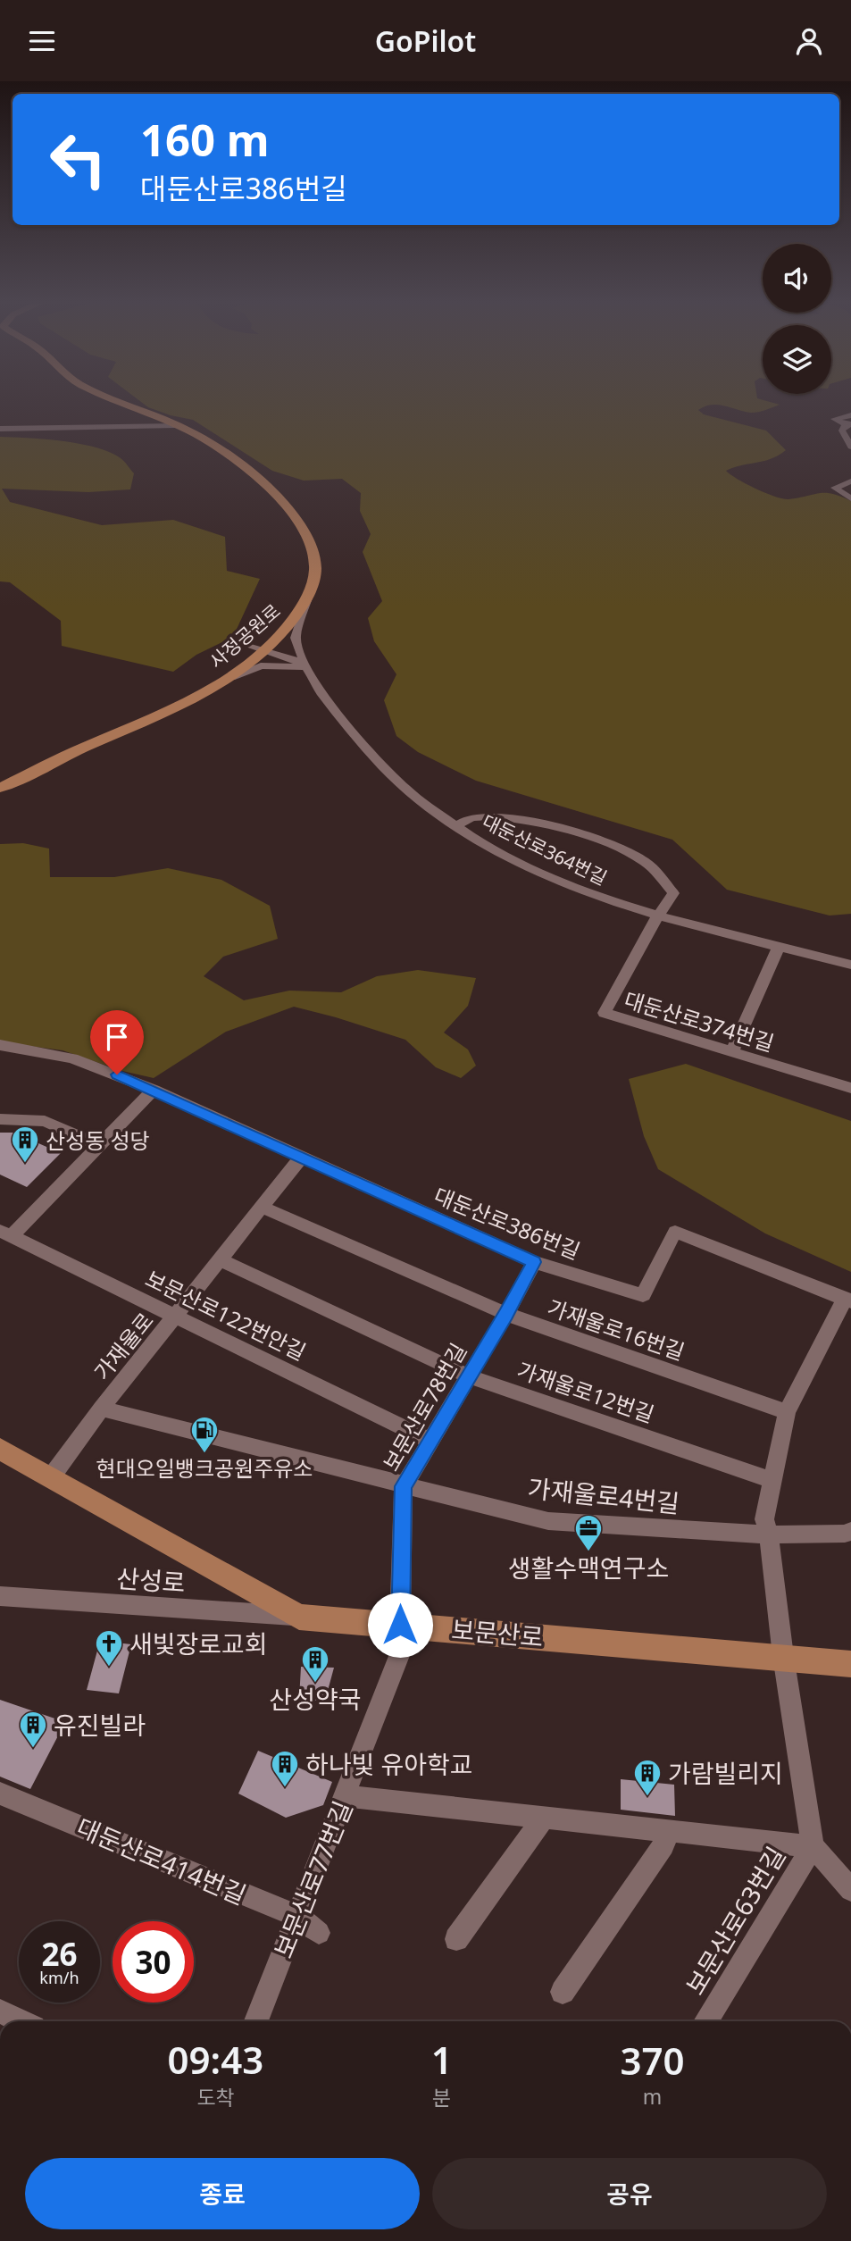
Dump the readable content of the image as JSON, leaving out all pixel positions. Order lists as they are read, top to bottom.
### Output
{
  "streets": {
    "main road": ["사정공원로", "보문산로"],
    "street": [
      "대둔산로364번길",
      "대둔산로374번길",
      "대둔산로386번길",
      "보문산로122번안길",
      "가재울로16번길",
      "가재울로",
      "가재울로12번길",
      "보문산로78번길",
      "가재울로4번길",
      "산성로",
      "대둔산로414번길",
      "보문산로77번길",
      "보문산로63번길"
    ]
  },
  "crossings": [
    ["사정공원로", "대둔산로364번길"],
    ["대둔산로364번길", "대둔산로374번길"],
    ["대둔산로386번길", "가재울로"],
    ["대둔산로386번길", "보문산로78번길"],
    ["대둔산로386번길", "보문산로63번길"],
    ["보문산로122번안길", "가재울로"],
    ["보문산로122번안길", "보문산로78번길"],
    ["가재울로16번길", "가재울로"],
    ["가재울로16번길", "보문산로78번길"],
    ["가재울로16번길", "보문산로63번길"],
    ["가재울로", "가재울로12번길"],
    ["가재울로", "가재울로4번길"],
    ["가재울로", "보문산로"],
    ["가재울로12번길", "보문산로78번길"],
    ["가재울로12번길", "보문산로63번길"],
    ["보문산로78번길", "가재울로4번길"],
    ["보문산로78번길", "보문산로"],
    ["보문산로78번길", "보문산로77번길"],
    ["가재울로4번길", "보문산로63번길"],
    ["산성로", "보문산로"],
    ["보문산로", "보문산로77번길"],
    ["보문산로", "보문산로63번길"],
    ["대둔산로414번길", "보문산로77번길"]
  ],
  "places": {
    "building": [
      "산성동 성당",
      "산성약국",
      "유진빌라",
      "하나빛 유아학교",
      "가람빌리지"
    ],
    "fuel station": ["현대오일뱅크공원주유소"],
    "office": ["생활수맥연구소"],
    "church": ["새빛장로교회"]
  },
  "page": {
    "header": "GoPilot",
    "turn": ["160 m", "대둔산로386번길"],
    "speed": "26 km/h",
    "limit": "30",
    "eta": [
      "09:43",
      "도착",
      "1",
      "분",
      "370",
      "m"
    ],
    "buttons": ["종료", "공유"]
  }
}
